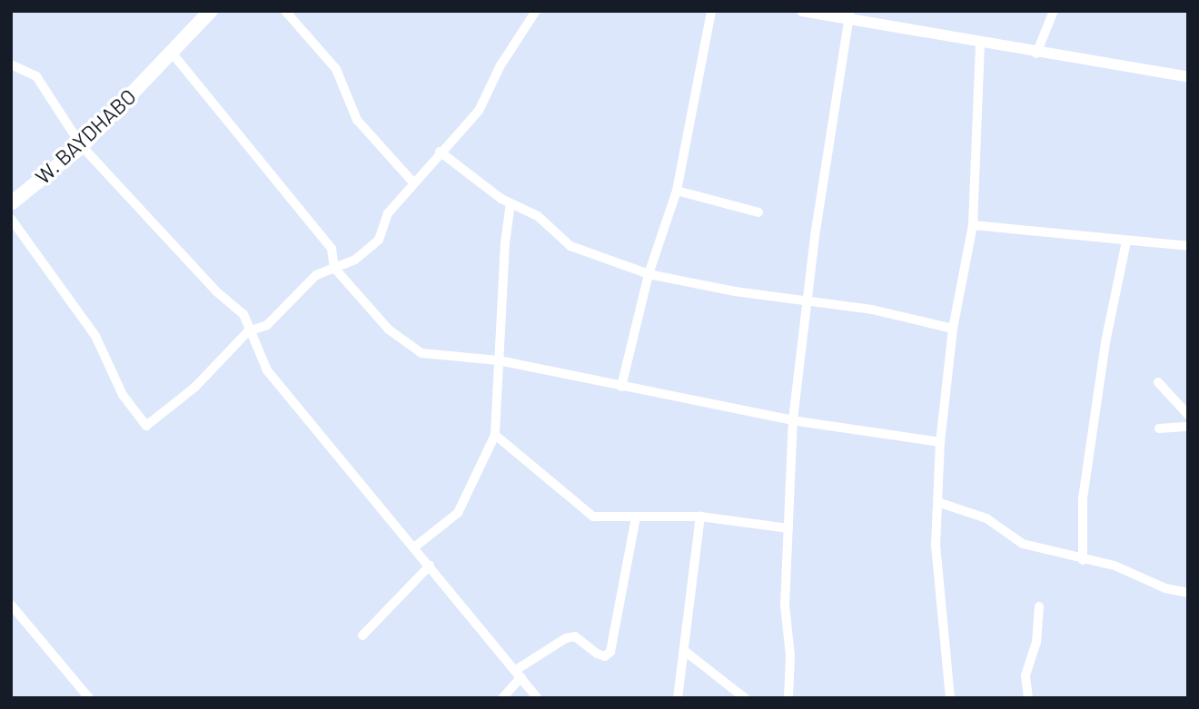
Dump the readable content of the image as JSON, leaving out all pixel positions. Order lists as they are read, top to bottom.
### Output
{
  "streets": {
    "main road": ["W. BAYDHABO"]
  }
}
